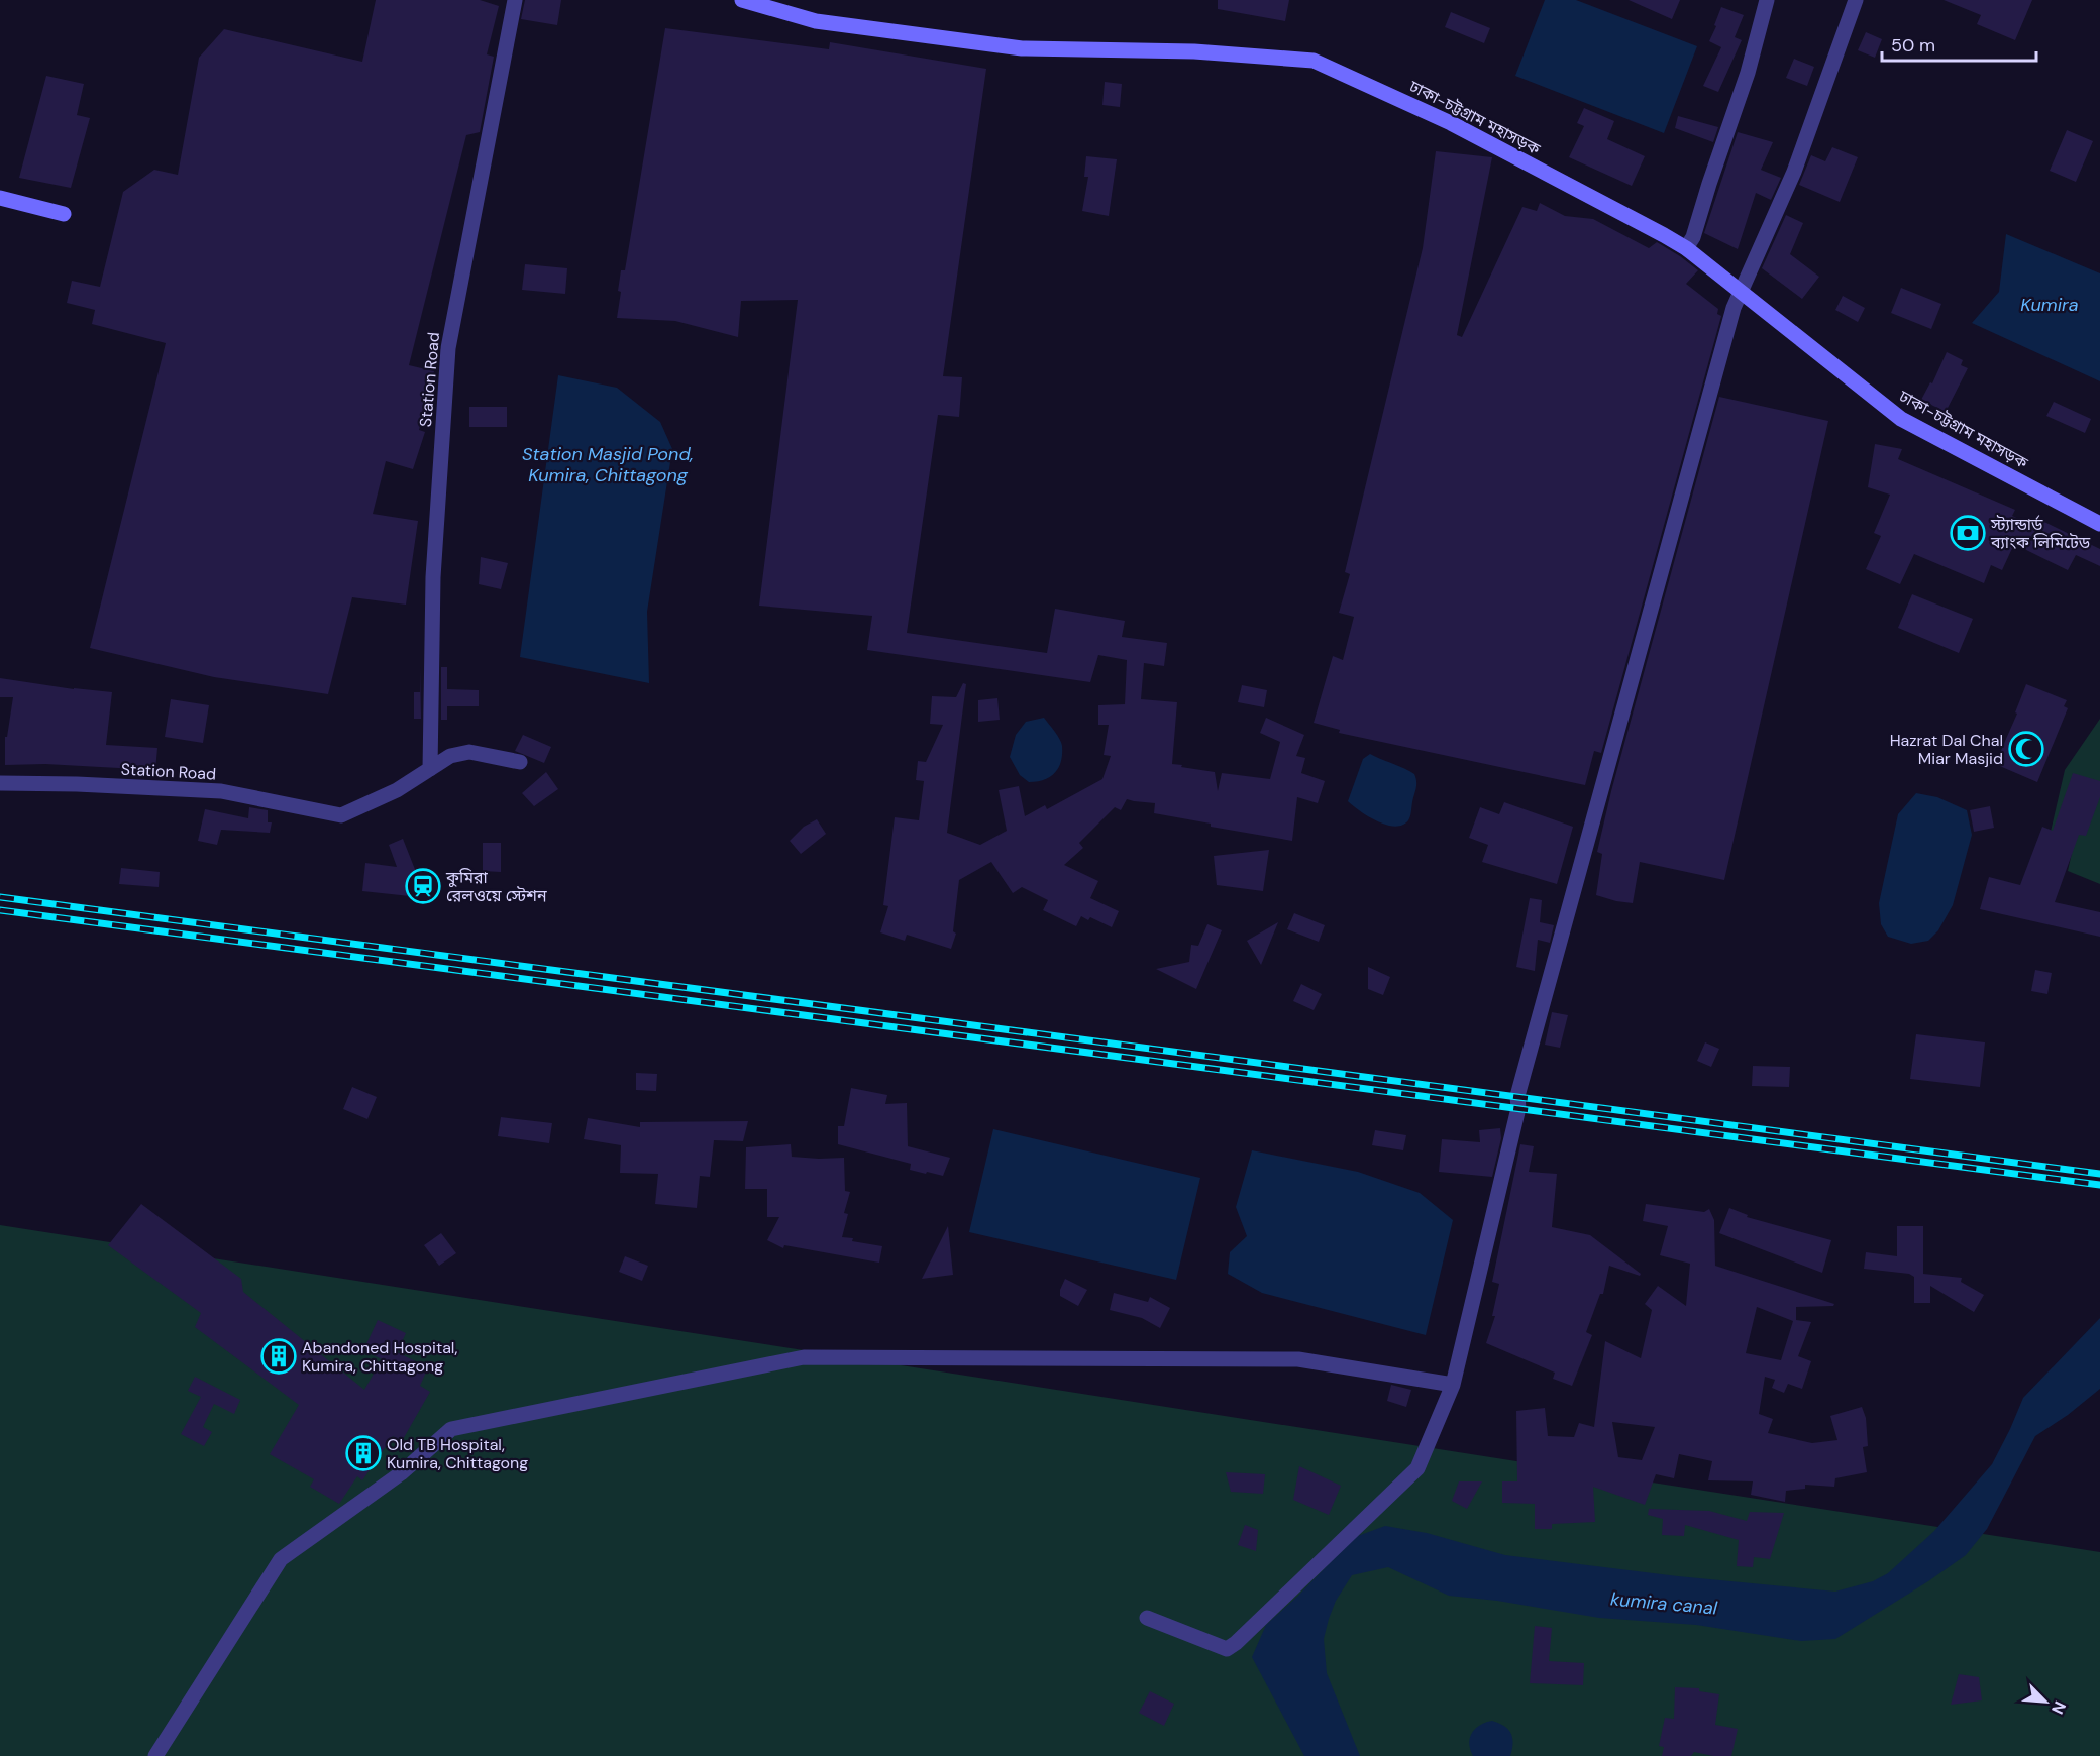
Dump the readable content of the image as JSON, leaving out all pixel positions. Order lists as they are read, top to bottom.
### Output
{
  "streets": {
    "street": ["ঢাকা-চট্টগ্রাম মহাসড়ক", "Station Road"]
  },
  "water": ["Kumira", "Station Masjid Pond, Kumira, Chittagong", "kumira canal"],
  "places": {
    "bank": ["স্ট্যান্ডার্ড ব্যাংক লিমিটেড"],
    "mosque": ["Hazrat Dal Chal Miar Masjid"],
    "station": ["কুমিরা রেলওয়ে স্টেশন"],
    "building": ["Abandoned Hospital, Kumira, Chittagong", "Old TB Hospital, Kumira, Chittagong"]
  },
  "scale_bar": "50 m",
  "north": "bottom right"
}
